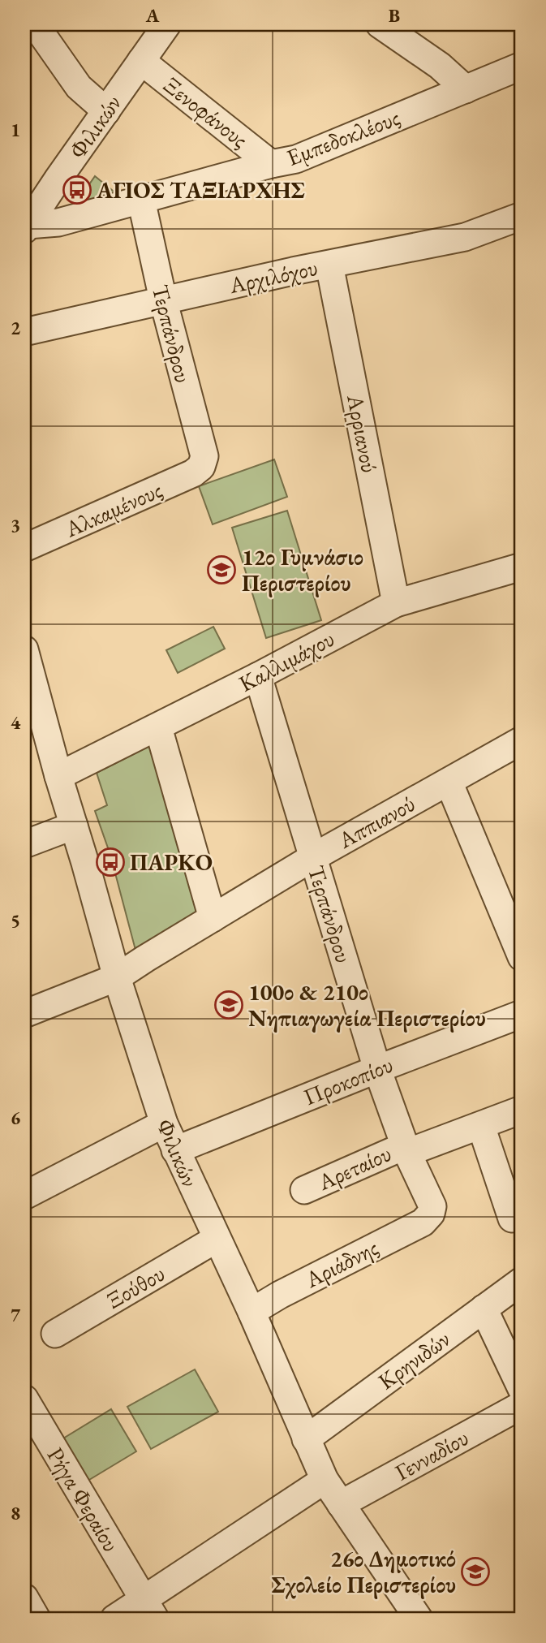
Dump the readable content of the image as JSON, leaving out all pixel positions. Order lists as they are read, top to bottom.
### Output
{
  "streets": {
    "street": [
      "Ξενοφάνους",
      "Φιλικών",
      "Εμπεδοκλέους",
      "Αρχιλόχου",
      "Τερπάνδρου",
      "Αρριανού",
      "Αλκαμένους",
      "Καλλιμάχου",
      "Αππιανού",
      "Προκοπίου",
      "Αρεταίου",
      "Αριάδνης",
      "Ξούθου",
      "Κρηνιδών",
      "Γενναδίου",
      "Ρήγα Φεραίου"
    ]
  },
  "crossings": [
    ["Ξενοφάνους", "Φιλικών"],
    ["Ξενοφάνους", "Εμπεδοκλέους"],
    ["Φιλικών", "Εμπεδοκλέους"],
    ["Φιλικών", "Καλλιμάχου"],
    ["Φιλικών", "Αππιανού"],
    ["Φιλικών", "Προκοπίου"],
    ["Φιλικών", "Αριάδνης"],
    ["Φιλικών", "Ξούθου"],
    ["Φιλικών", "Κρηνιδών"],
    ["Φιλικών", "Γενναδίου"],
    ["Εμπεδοκλέους", "Τερπάνδρου"],
    ["Αρχιλόχου", "Τερπάνδρου"],
    ["Αρχιλόχου", "Αρριανού"],
    ["Τερπάνδρου", "Αλκαμένους"],
    ["Τερπάνδρου", "Καλλιμάχου"],
    ["Τερπάνδρου", "Αππιανού"],
    ["Τερπάνδρου", "Προκοπίου"],
    ["Τερπάνδρου", "Αρεταίου"],
    ["Τερπάνδρου", "Αριάδνης"],
    ["Αρριανού", "Καλλιμάχου"]
  ],
  "places": {
    "bus stop": ["ΑΓΙΟΣ ΤΑΞΙΑΡΧΗΣ", "ΠΑΡΚΟ"],
    "school or university": ["12ο Γυμνάσιο Περιστερίου", "100ο & 210ο Νηπιαγωγεία Περιστερίου", "26ο Δημοτικό Σχολείο Περιστερίου"]
  },
  "grid": {
    "columns": ["A", "B"],
    "rows": [
      "1",
      "2",
      "3",
      "4",
      "5",
      "6",
      "7",
      "8"
    ]
  }
}
